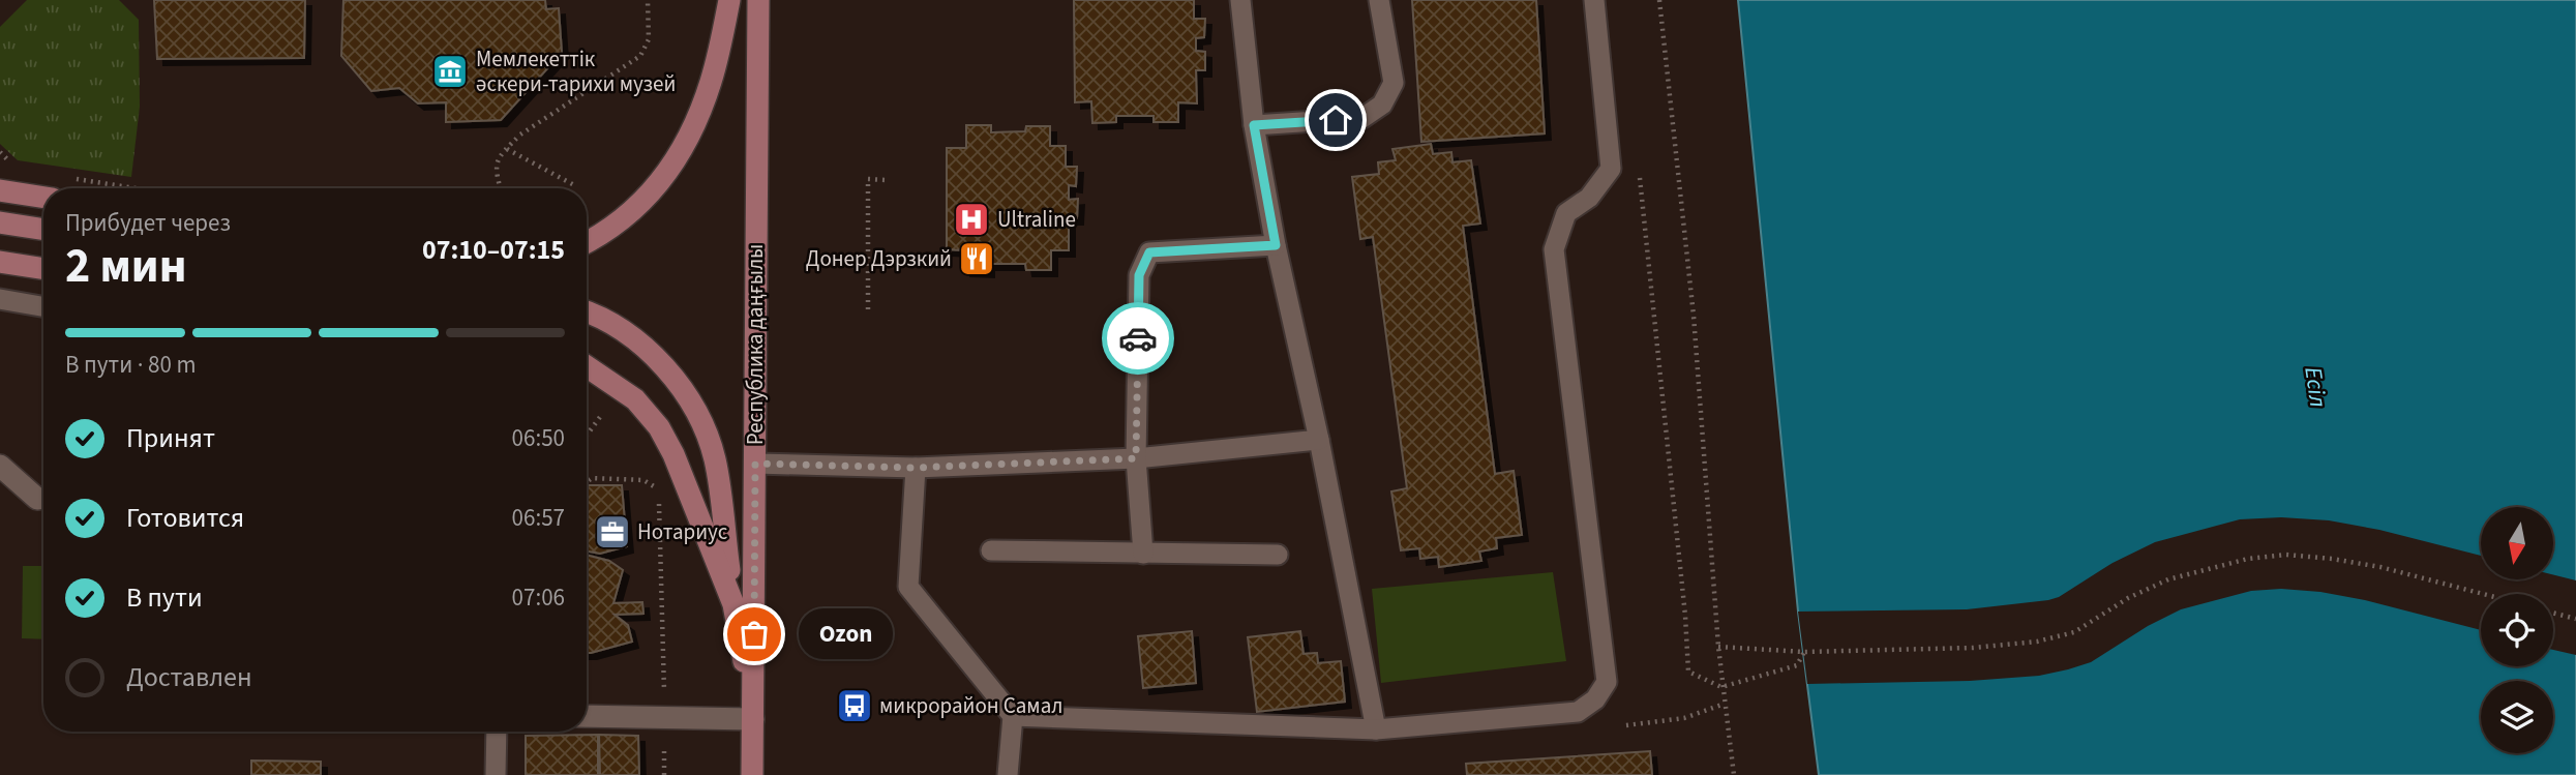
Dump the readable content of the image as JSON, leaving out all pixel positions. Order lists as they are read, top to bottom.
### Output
{
  "streets": {
    "main road": ["Республика даңғылы"]
  },
  "water": ["Есіл"],
  "places": {
    "museum": ["Мемлекеттік әскери-тарихи музей"],
    "hospital": ["Ultraline"],
    "restaurant": ["Донер Дэрзкий"],
    "office": ["Нотариус"],
    "other": ["Ozon"],
    "bus stop": ["микрорайон Самал"]
  },
  "north": "bottom",
  "page": {
    "heading": ["2 мин", "Прибудет через", "07:10–07:15"],
    "bar": "В пути · 80 m",
    "list": [
      ["Принят", "06:50"],
      ["Готовится", "06:57"],
      ["В пути", "07:06"],
      "Доставлен"
    ],
    "bubble": "Ozon"
  }
}
